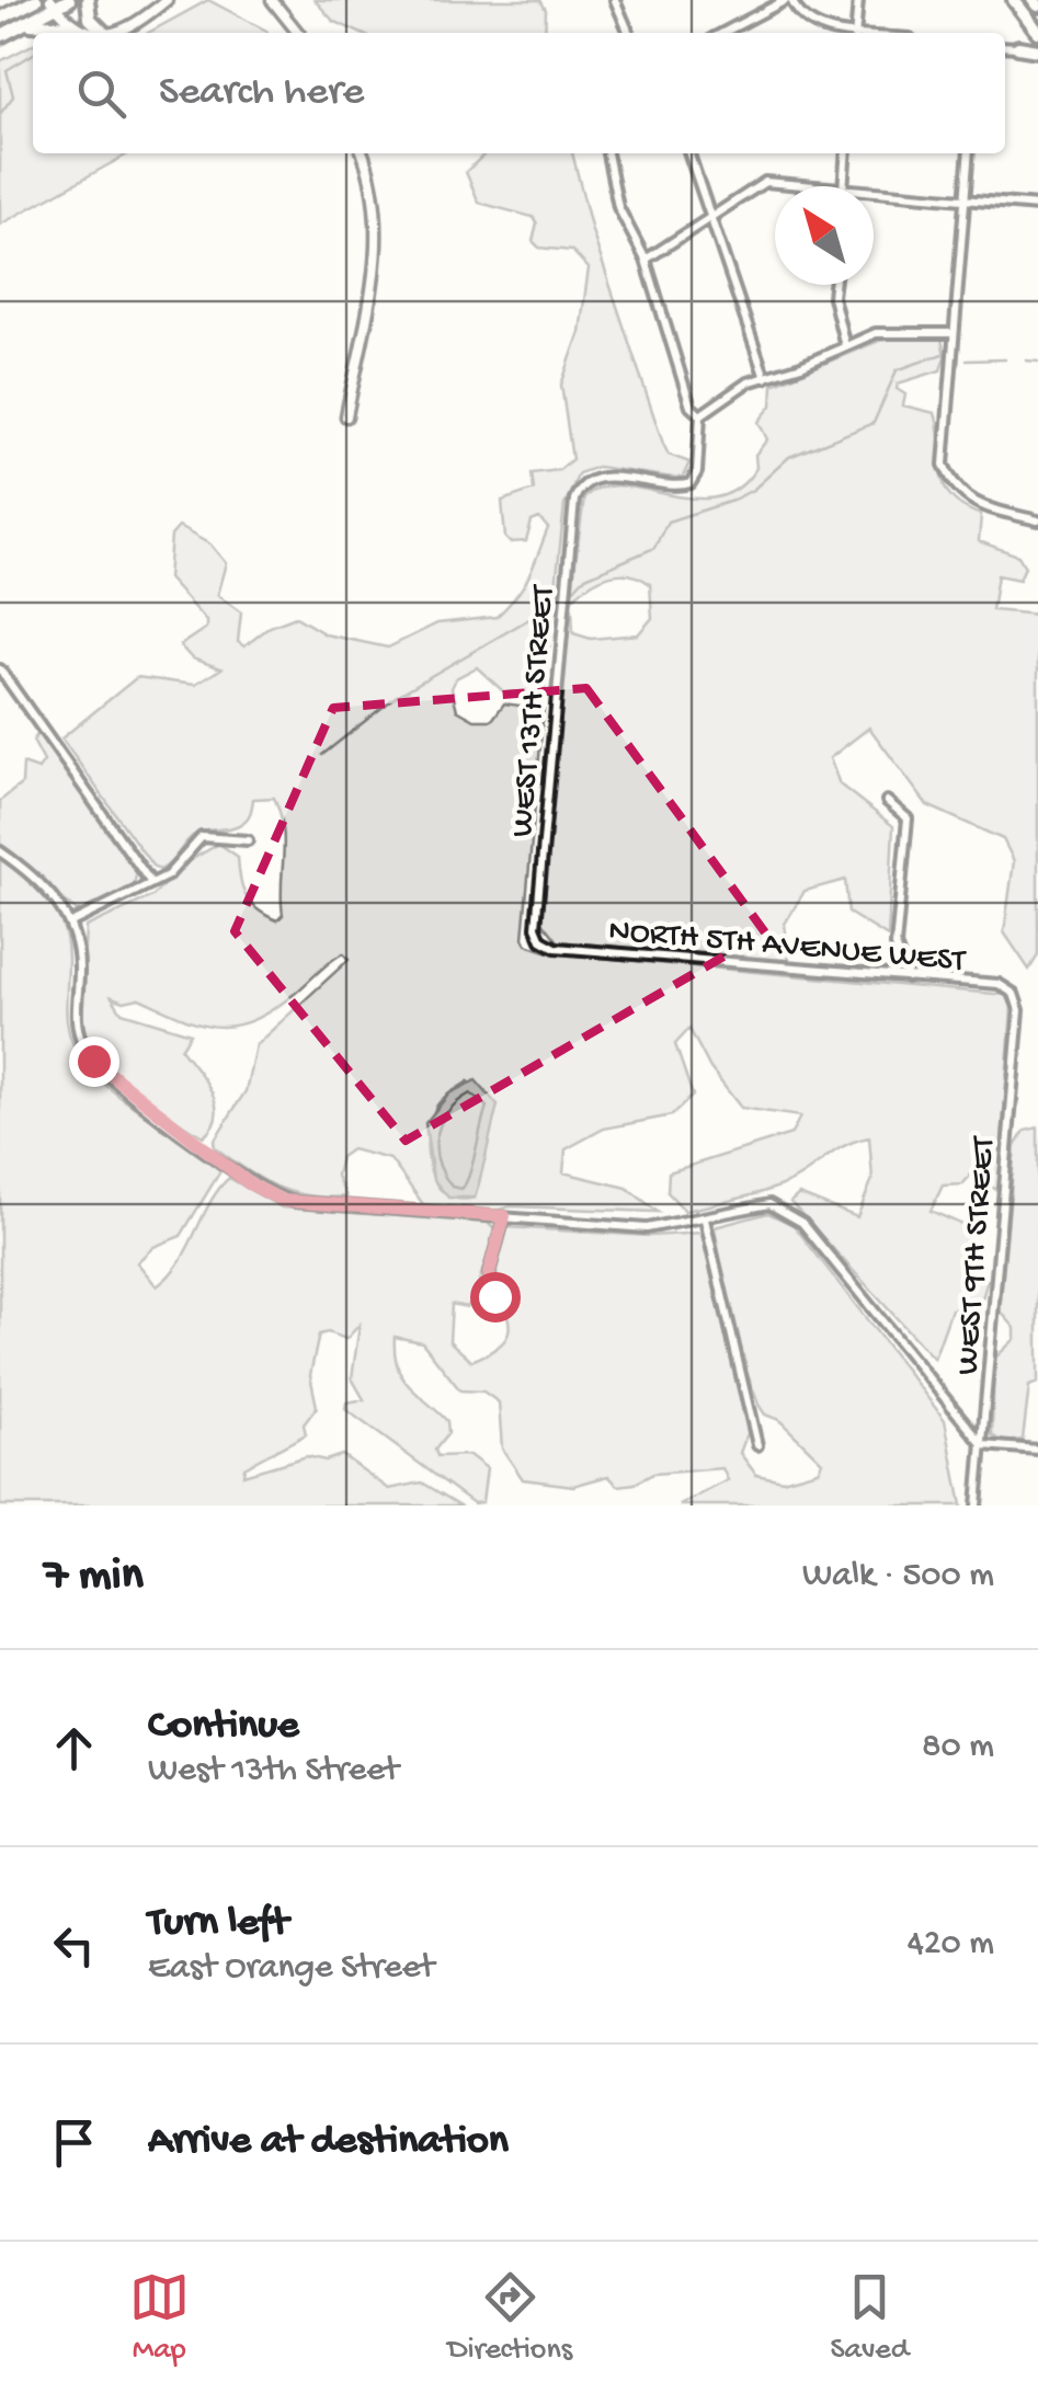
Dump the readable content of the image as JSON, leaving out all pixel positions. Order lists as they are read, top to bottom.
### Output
{
  "streets": {
    "street": ["WEST 13TH STREET", "NORTH 5TH AVENUE WEST", "WEST 9TH STREET"]
  },
  "crossings": [
    ["WEST 13TH STREET", "NORTH 5TH AVENUE WEST"],
    ["NORTH 5TH AVENUE WEST", "WEST 9TH STREET"]
  ],
  "north": "top left",
  "page": {
    "search": "Search here",
    "heading": ["7 min", "Walk · 500 m"],
    "list": [
      ["Continue", "West 13th Street", "80 m"],
      ["Turn left", "East Orange Street", "420 m"],
      "Arrive at destination"
    ],
    "nav": ["Map", "Directions", "Saved"]
  }
}
